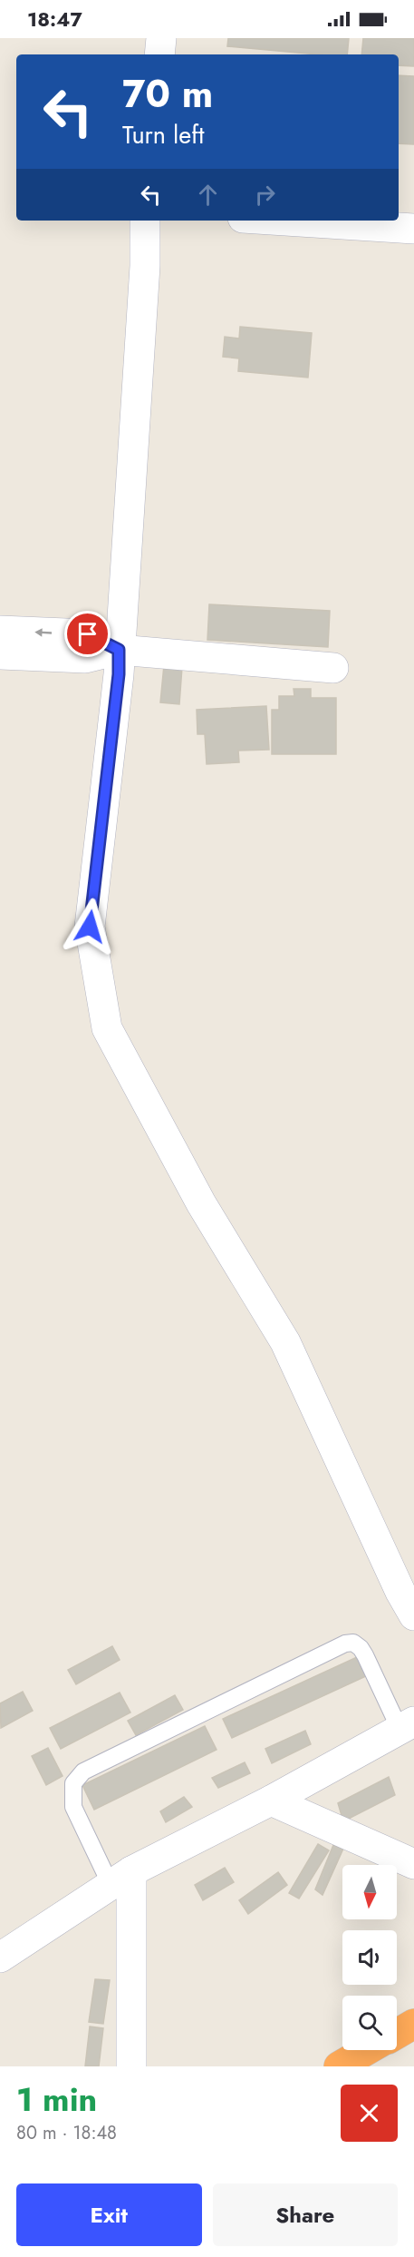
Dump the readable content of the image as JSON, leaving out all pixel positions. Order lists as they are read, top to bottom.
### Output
{
  "north": "bottom",
  "page": {
    "status": "18:47",
    "turn": ["70 m", "Turn left"],
    "heading": ["1 min", "80 m · 18:48"],
    "buttons": ["Exit", "Share"]
  }
}
